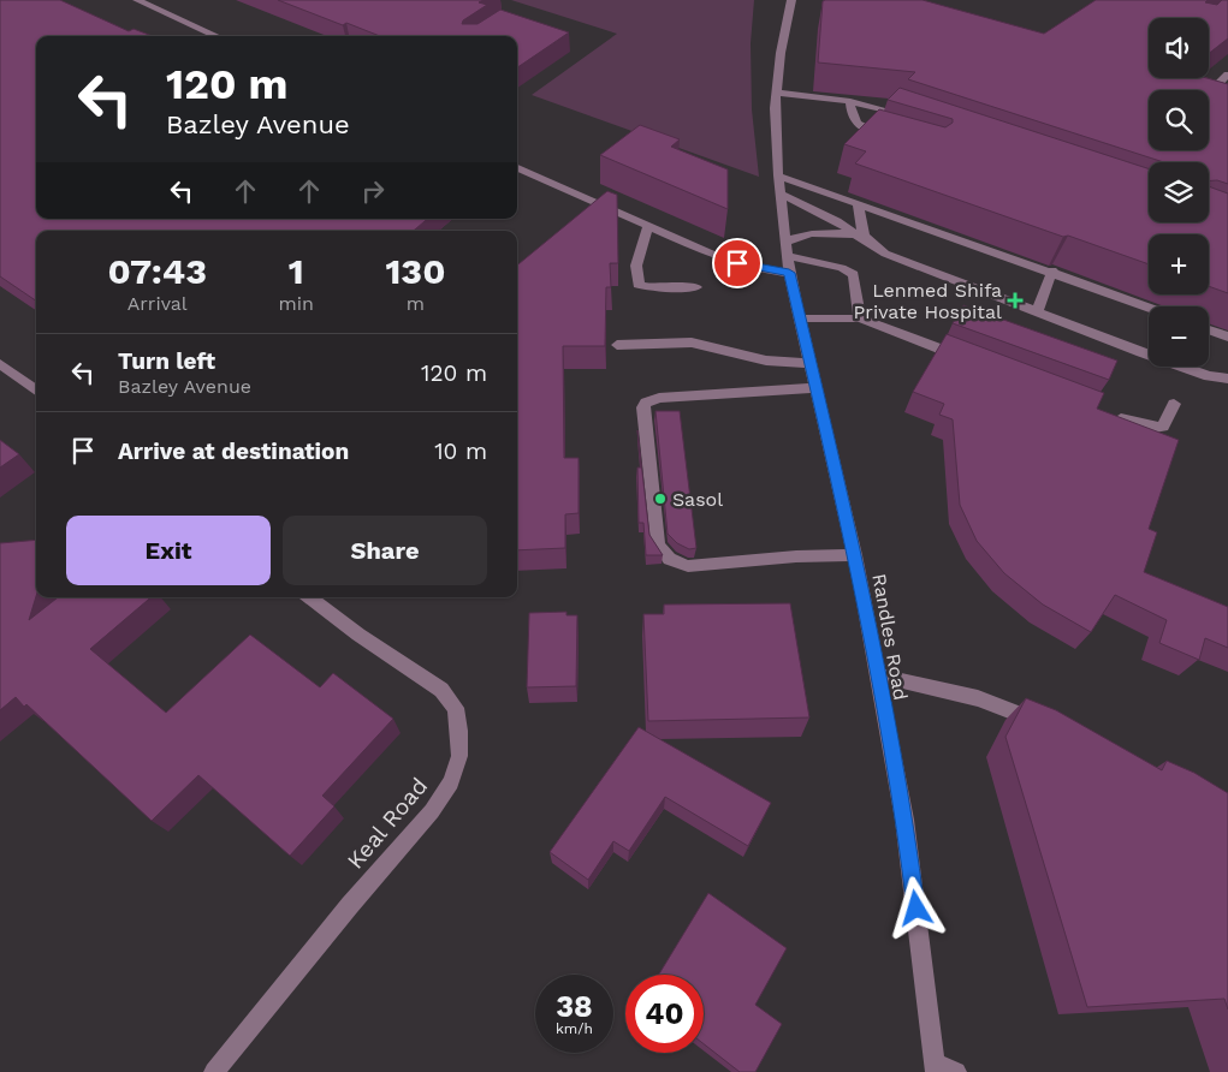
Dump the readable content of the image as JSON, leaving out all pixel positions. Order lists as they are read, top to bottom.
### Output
{
  "streets": {
    "street": ["Randles Road", "Keal Road"]
  },
  "places": {
    "health": ["Lenmed Shifa Private Hospital"],
    "other": ["Sasol"]
  },
  "page": {
    "map_buttons": ["+", "−"],
    "turn": ["120 m", "Bazley Avenue"],
    "eta": [
      "07:43",
      "Arrival",
      "1",
      "min",
      "130",
      "m"
    ],
    "list": [
      {
        "name": "Turn left",
        "note": "Bazley Avenue",
        "value": "120 m"
      },
      {
        "name": "Arrive at destination",
        "value": "10 m"
      }
    ],
    "buttons": ["Exit", "Share"],
    "speed": "38 km/h",
    "limit": "40"
  }
}
